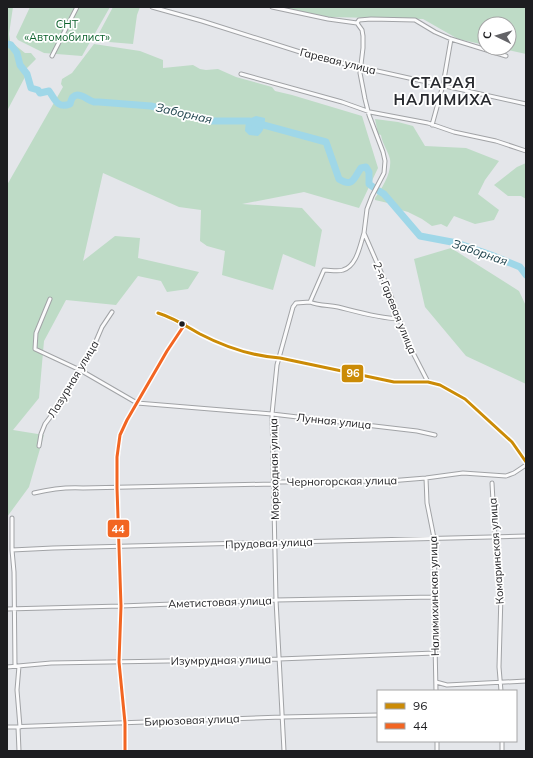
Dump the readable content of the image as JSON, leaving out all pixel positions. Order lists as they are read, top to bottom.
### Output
{
  "streets": {
    "street": [
      "Гаревая улица",
      "2-я Гаревая улица",
      "Лазурная улица",
      "Лунная улица",
      "Мореходная улица",
      "Черногорская улица",
      "Прудовая улица",
      "Комаринская улица",
      "Налимихинская улица",
      "Аметистовая улица",
      "Изумрудная улица",
      "Бирюзовая улица"
    ]
  },
  "crossings": [
    ["Лунная улица", "Мореходная улица"],
    ["Мореходная улица", "Черногорская улица"],
    ["Мореходная улица", "Прудовая улица"],
    ["Мореходная улица", "Аметистовая улица"],
    ["Мореходная улица", "Изумрудная улица"],
    ["Мореходная улица", "Бирюзовая улица"],
    ["Черногорская улица", "Налимихинская улица"],
    ["Прудовая улица", "Комаринская улица"],
    ["Прудовая улица", "Налимихинская улица"],
    ["Налимихинская улица", "Аметистовая улица"],
    ["Налимихинская улица", "Изумрудная улица"]
  ],
  "districts": ["СТАРАЯ НАЛИМИХА"],
  "water": ["Заборная"],
  "parks": ["СНТ «Автомобилист»"],
  "lines": ["transit line 96", "transit line 44"],
  "legend": ["96", "44"],
  "north": "left"
}
